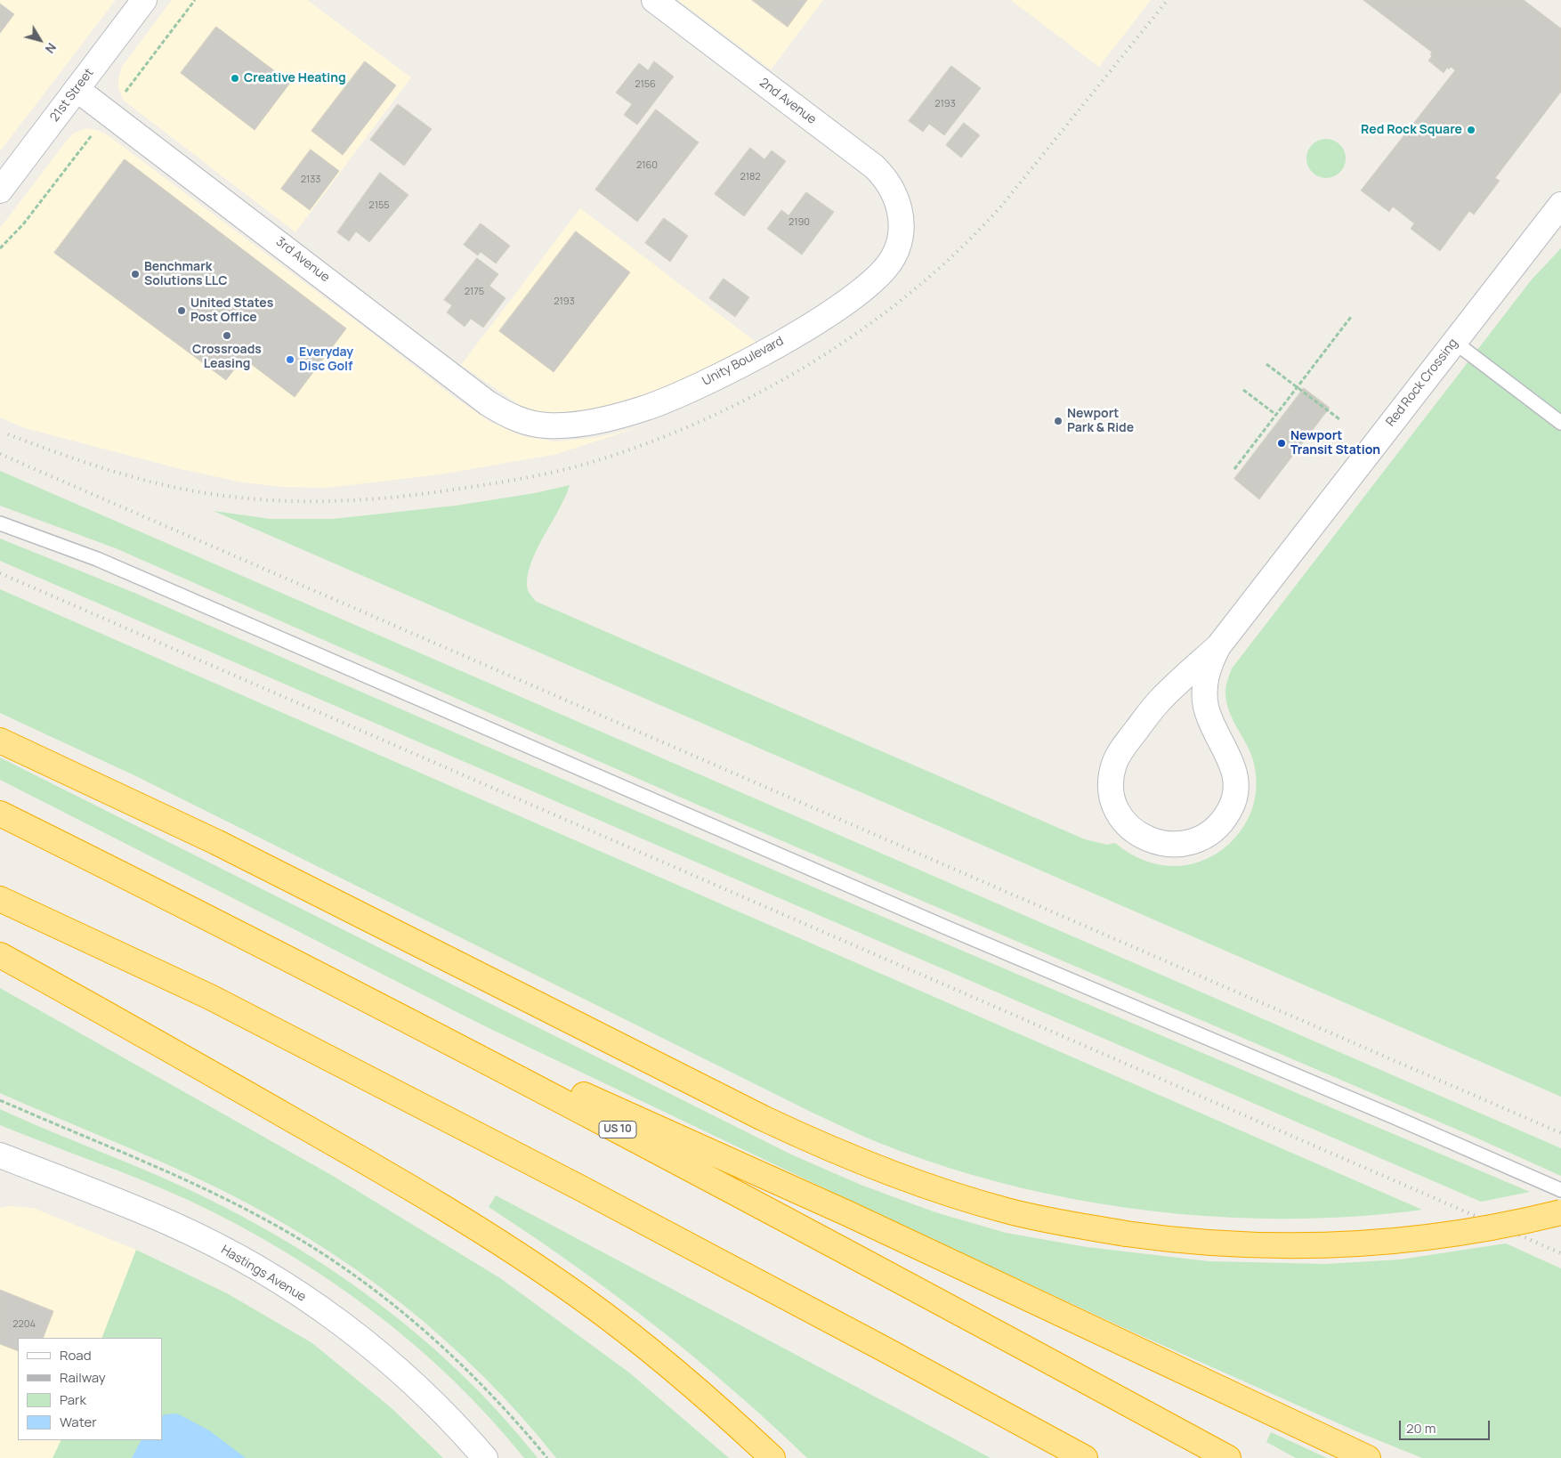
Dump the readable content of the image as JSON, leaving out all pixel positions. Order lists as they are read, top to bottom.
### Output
{
  "streets": {
    "highway": ["US 10"],
    "street": [
      "21st Street",
      "2nd Avenue",
      "3rd Avenue",
      "Unity Boulevard",
      "Red Rock Crossing",
      "Hastings Avenue"
    ]
  },
  "crossings": [
    ["21st Street", "3rd Avenue"],
    ["2nd Avenue", "Unity Boulevard"],
    ["3rd Avenue", "Unity Boulevard"]
  ],
  "places": [
    "Creative Heating",
    "Red Rock Square",
    "Benchmark Solutions LLC",
    "United States Post Office",
    "Crossroads Leasing",
    "Everyday Disc Golf",
    "Newport Park & Ride",
    "Newport Transit Station"
  ],
  "house_numbers": [
    "2156",
    "2193",
    "2160",
    "2182",
    "2133",
    "2155",
    "2190",
    "2175",
    "2193",
    "2204"
  ],
  "legend": [
    "Road",
    "Railway",
    "Park",
    "Water"
  ],
  "scale_bar": "20 m",
  "north": "bottom right"
}
